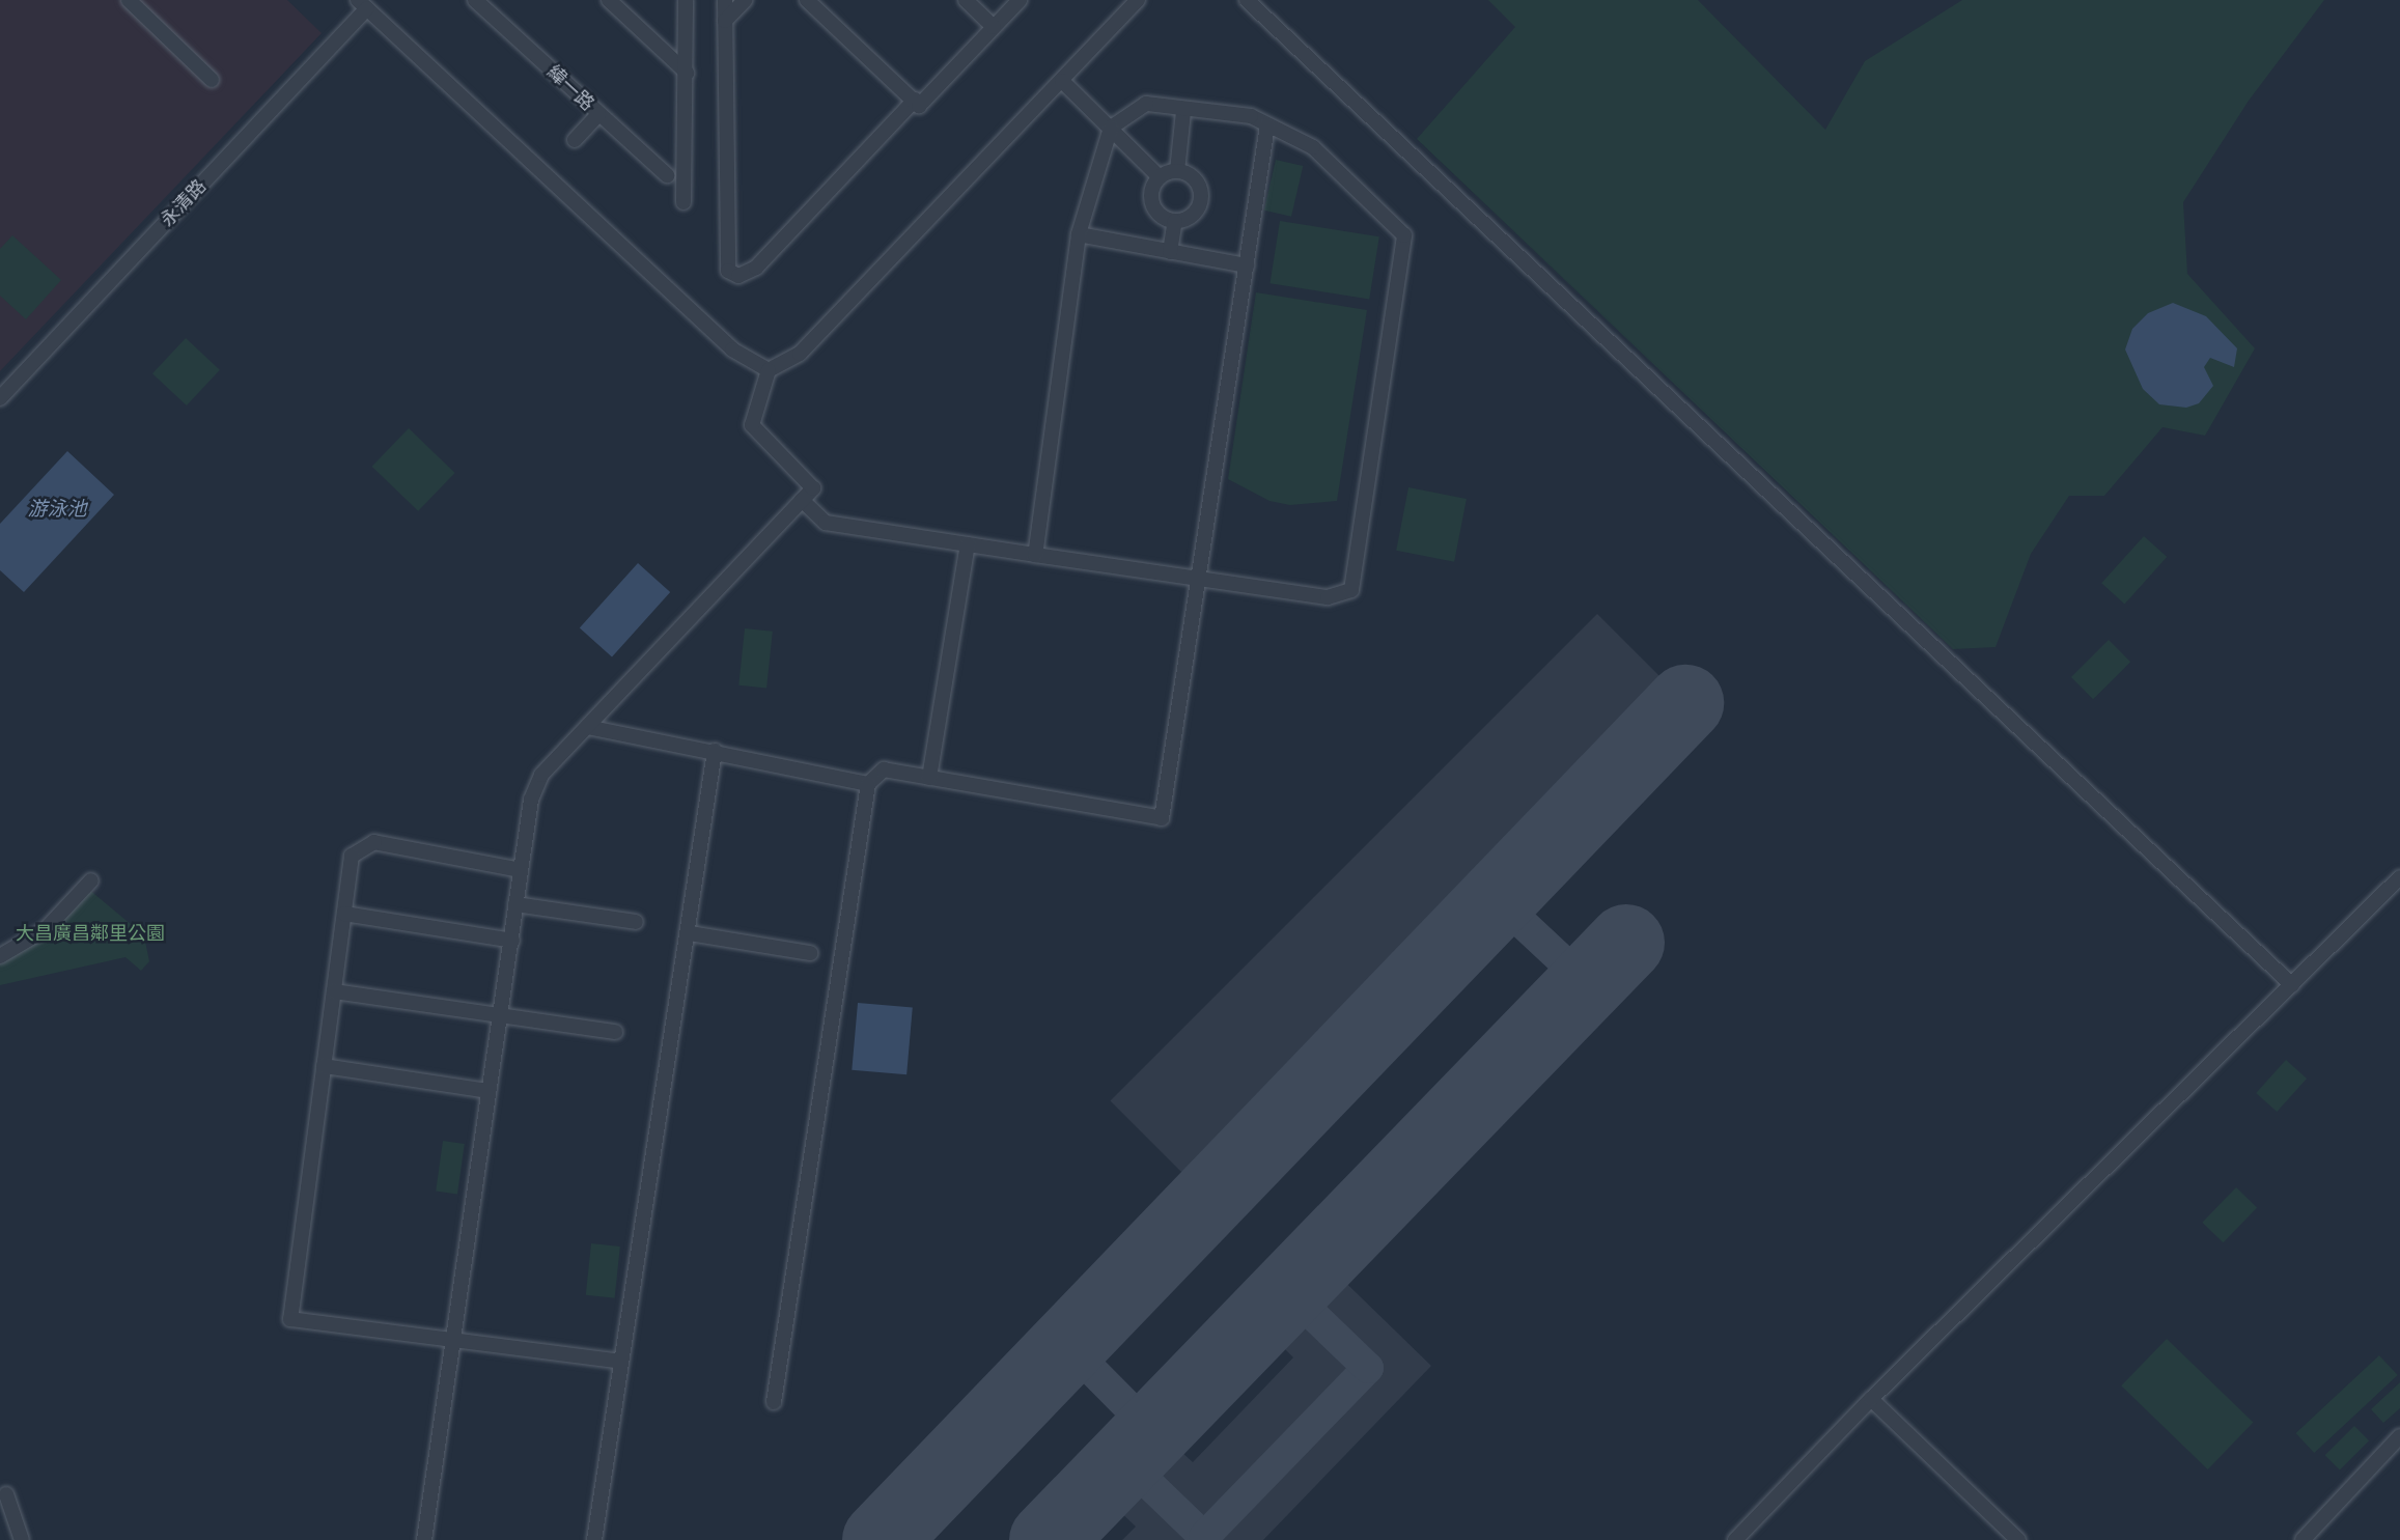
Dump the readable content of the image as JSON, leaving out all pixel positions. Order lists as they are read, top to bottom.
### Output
{
  "streets": {
    "street": ["緯一路", "永清路"]
  },
  "water": ["游泳池"],
  "parks": ["大昌廣昌鄰里公園"]
}
